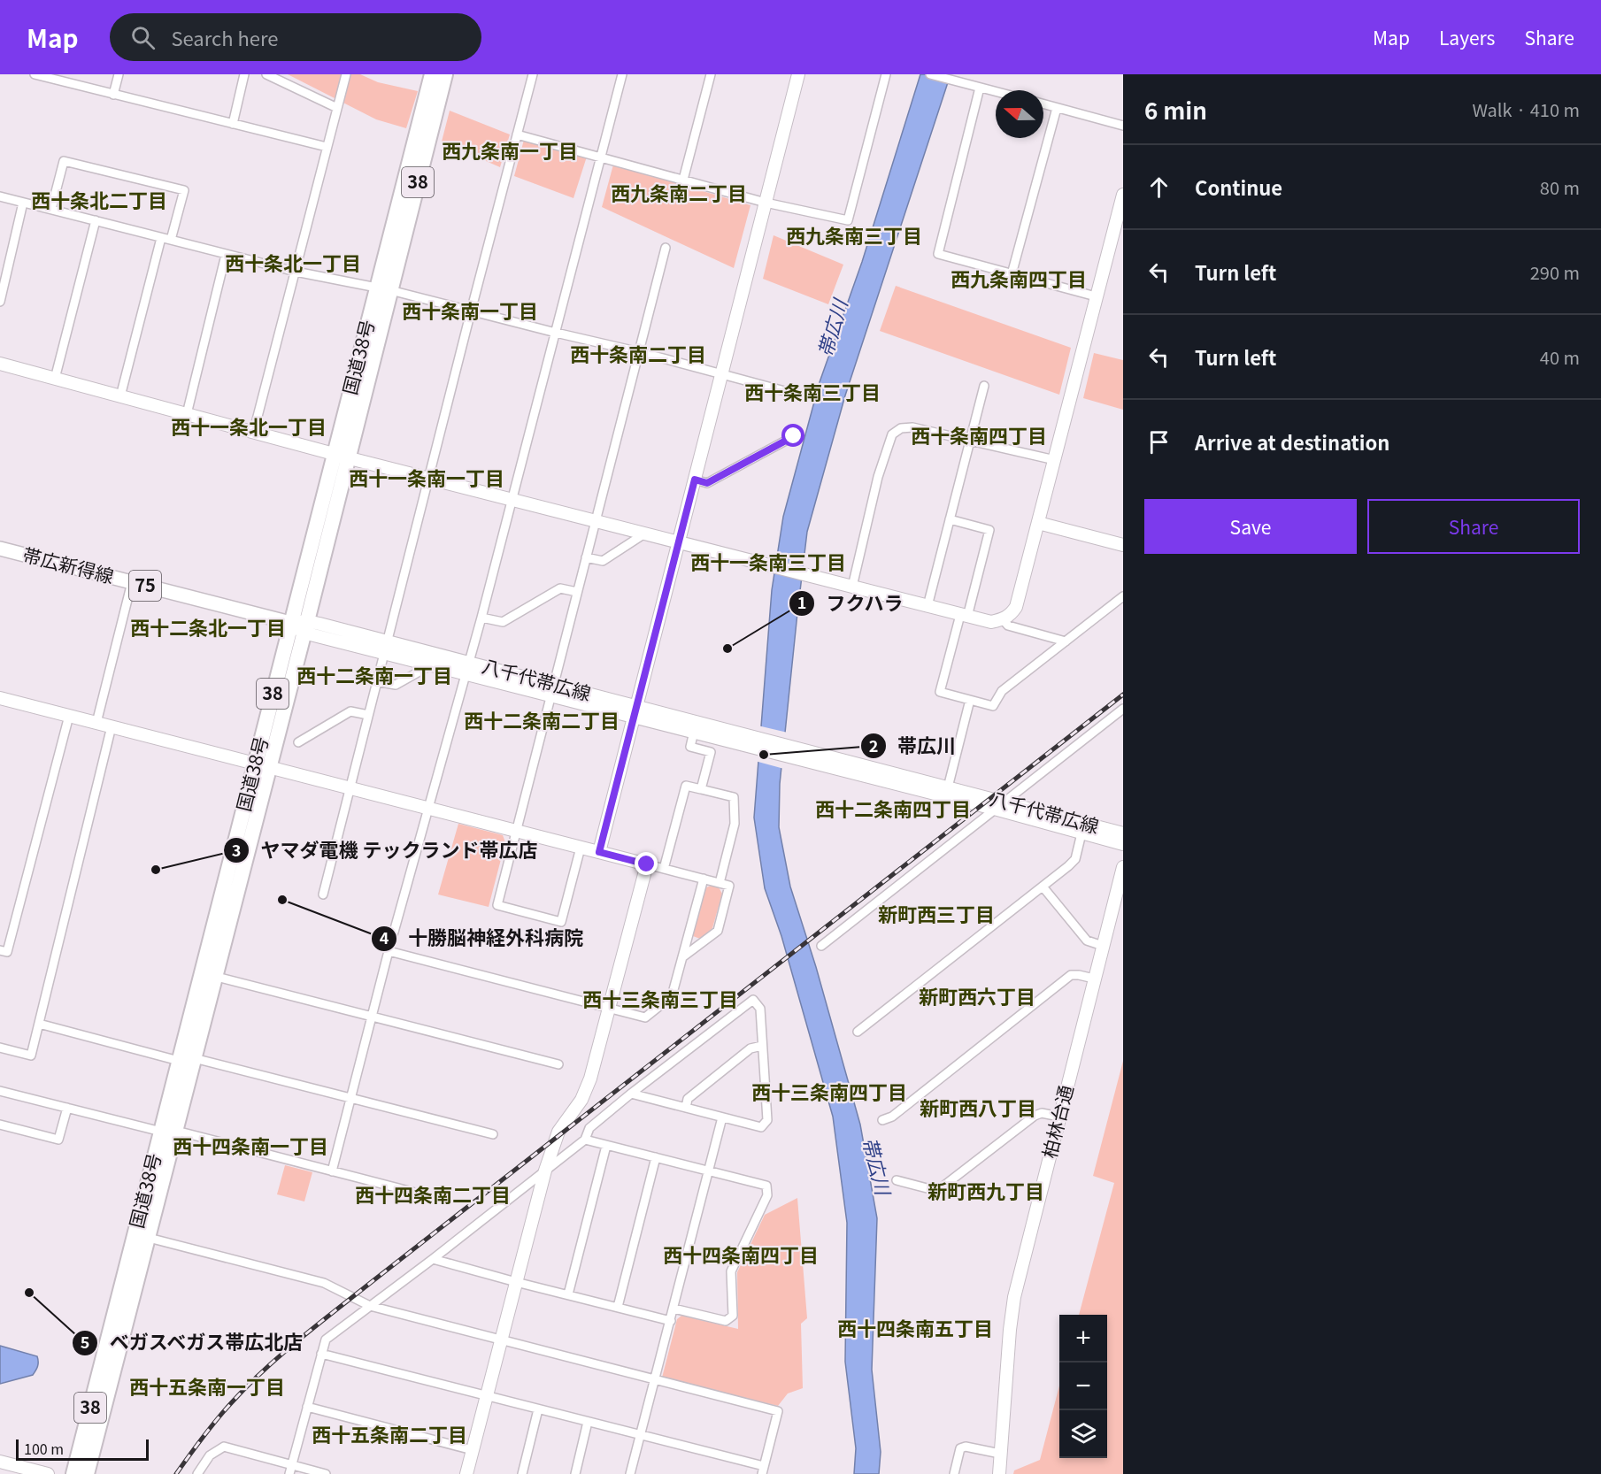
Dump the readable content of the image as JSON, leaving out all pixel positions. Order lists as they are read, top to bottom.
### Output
{
  "streets": {
    "highway": ["38", "国道38号"],
    "main road": ["帯広新得線", "75"],
    "street": ["八千代帯広線", "柏林台通"]
  },
  "crossings": [
    ["国道38号", "帯広新得線"],
    ["国道38号", "八千代帯広線"],
    ["帯広新得線", "八千代帯広線"]
  ],
  "districts": [
    "西九条南一丁目",
    "西九条南二丁目",
    "西十条北二丁目",
    "西九条南三丁目",
    "西十条北一丁目",
    "西九条南四丁目",
    "西十条南一丁目",
    "西十条南二丁目",
    "西十条南三丁目",
    "西十一条北一丁目",
    "西十条南四丁目",
    "西十一条南一丁目",
    "西十一条南三丁目",
    "西十二条北一丁目",
    "西十二条南一丁目",
    "西十二条南二丁目",
    "西十二条南四丁目",
    "新町西三丁目",
    "新町西六丁目",
    "西十三条南三丁目",
    "西十三条南四丁目",
    "新町西八丁目",
    "西十四条南一丁目",
    "新町西九丁目",
    "西十四条南二丁目",
    "西十四条南四丁目",
    "西十四条南五丁目",
    "西十五条南一丁目",
    "西十五条南二丁目"
  ],
  "water": ["帯広川"],
  "places": [
    "フクハラ",
    "帯広川",
    "ヤマダ電機 テックランド帯広店",
    "十勝脳神経外科病院",
    "ベガスベガス帯広北店"
  ],
  "scale_bar": "100 m",
  "north": "left",
  "page": {
    "header": "Map",
    "search": "Search here",
    "nav": ["Map", "Layers", "Share"],
    "heading": ["6 min", "Walk · 410 m"],
    "list": [
      ["Continue", "80 m"],
      ["Turn left", "290 m"],
      ["Turn left", "40 m"],
      "Arrive at destination"
    ],
    "buttons": ["Save", "Share"],
    "map_buttons": ["+", "−"],
    "scale": "100 m"
  }
}
